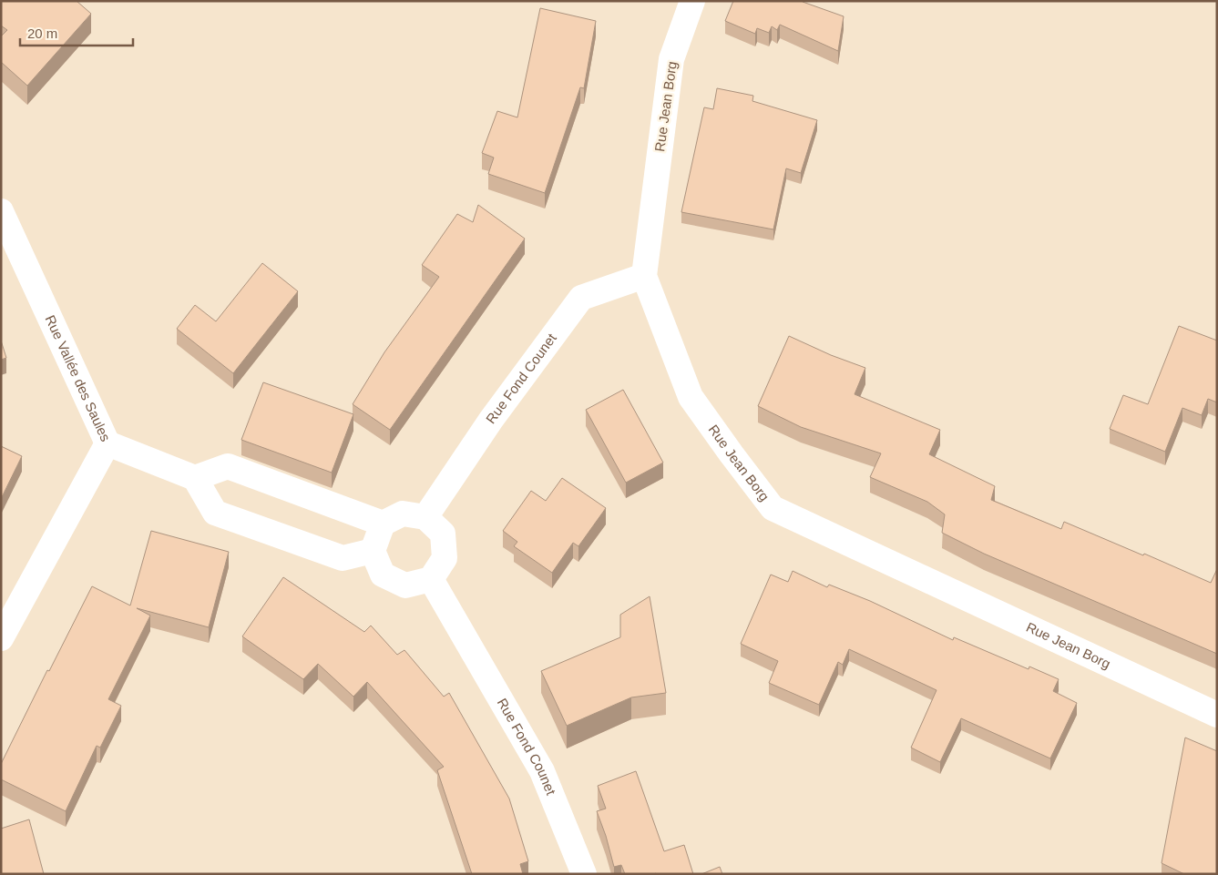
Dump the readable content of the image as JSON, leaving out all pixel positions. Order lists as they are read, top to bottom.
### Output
{
  "streets": {
    "street": ["Rue Jean Borg", "Rue Vallée des Saules", "Rue Fond Counet"]
  },
  "crossings": [
    ["Rue Jean Borg", "Rue Fond Counet"]
  ],
  "scale_bar": "20 m"
}
